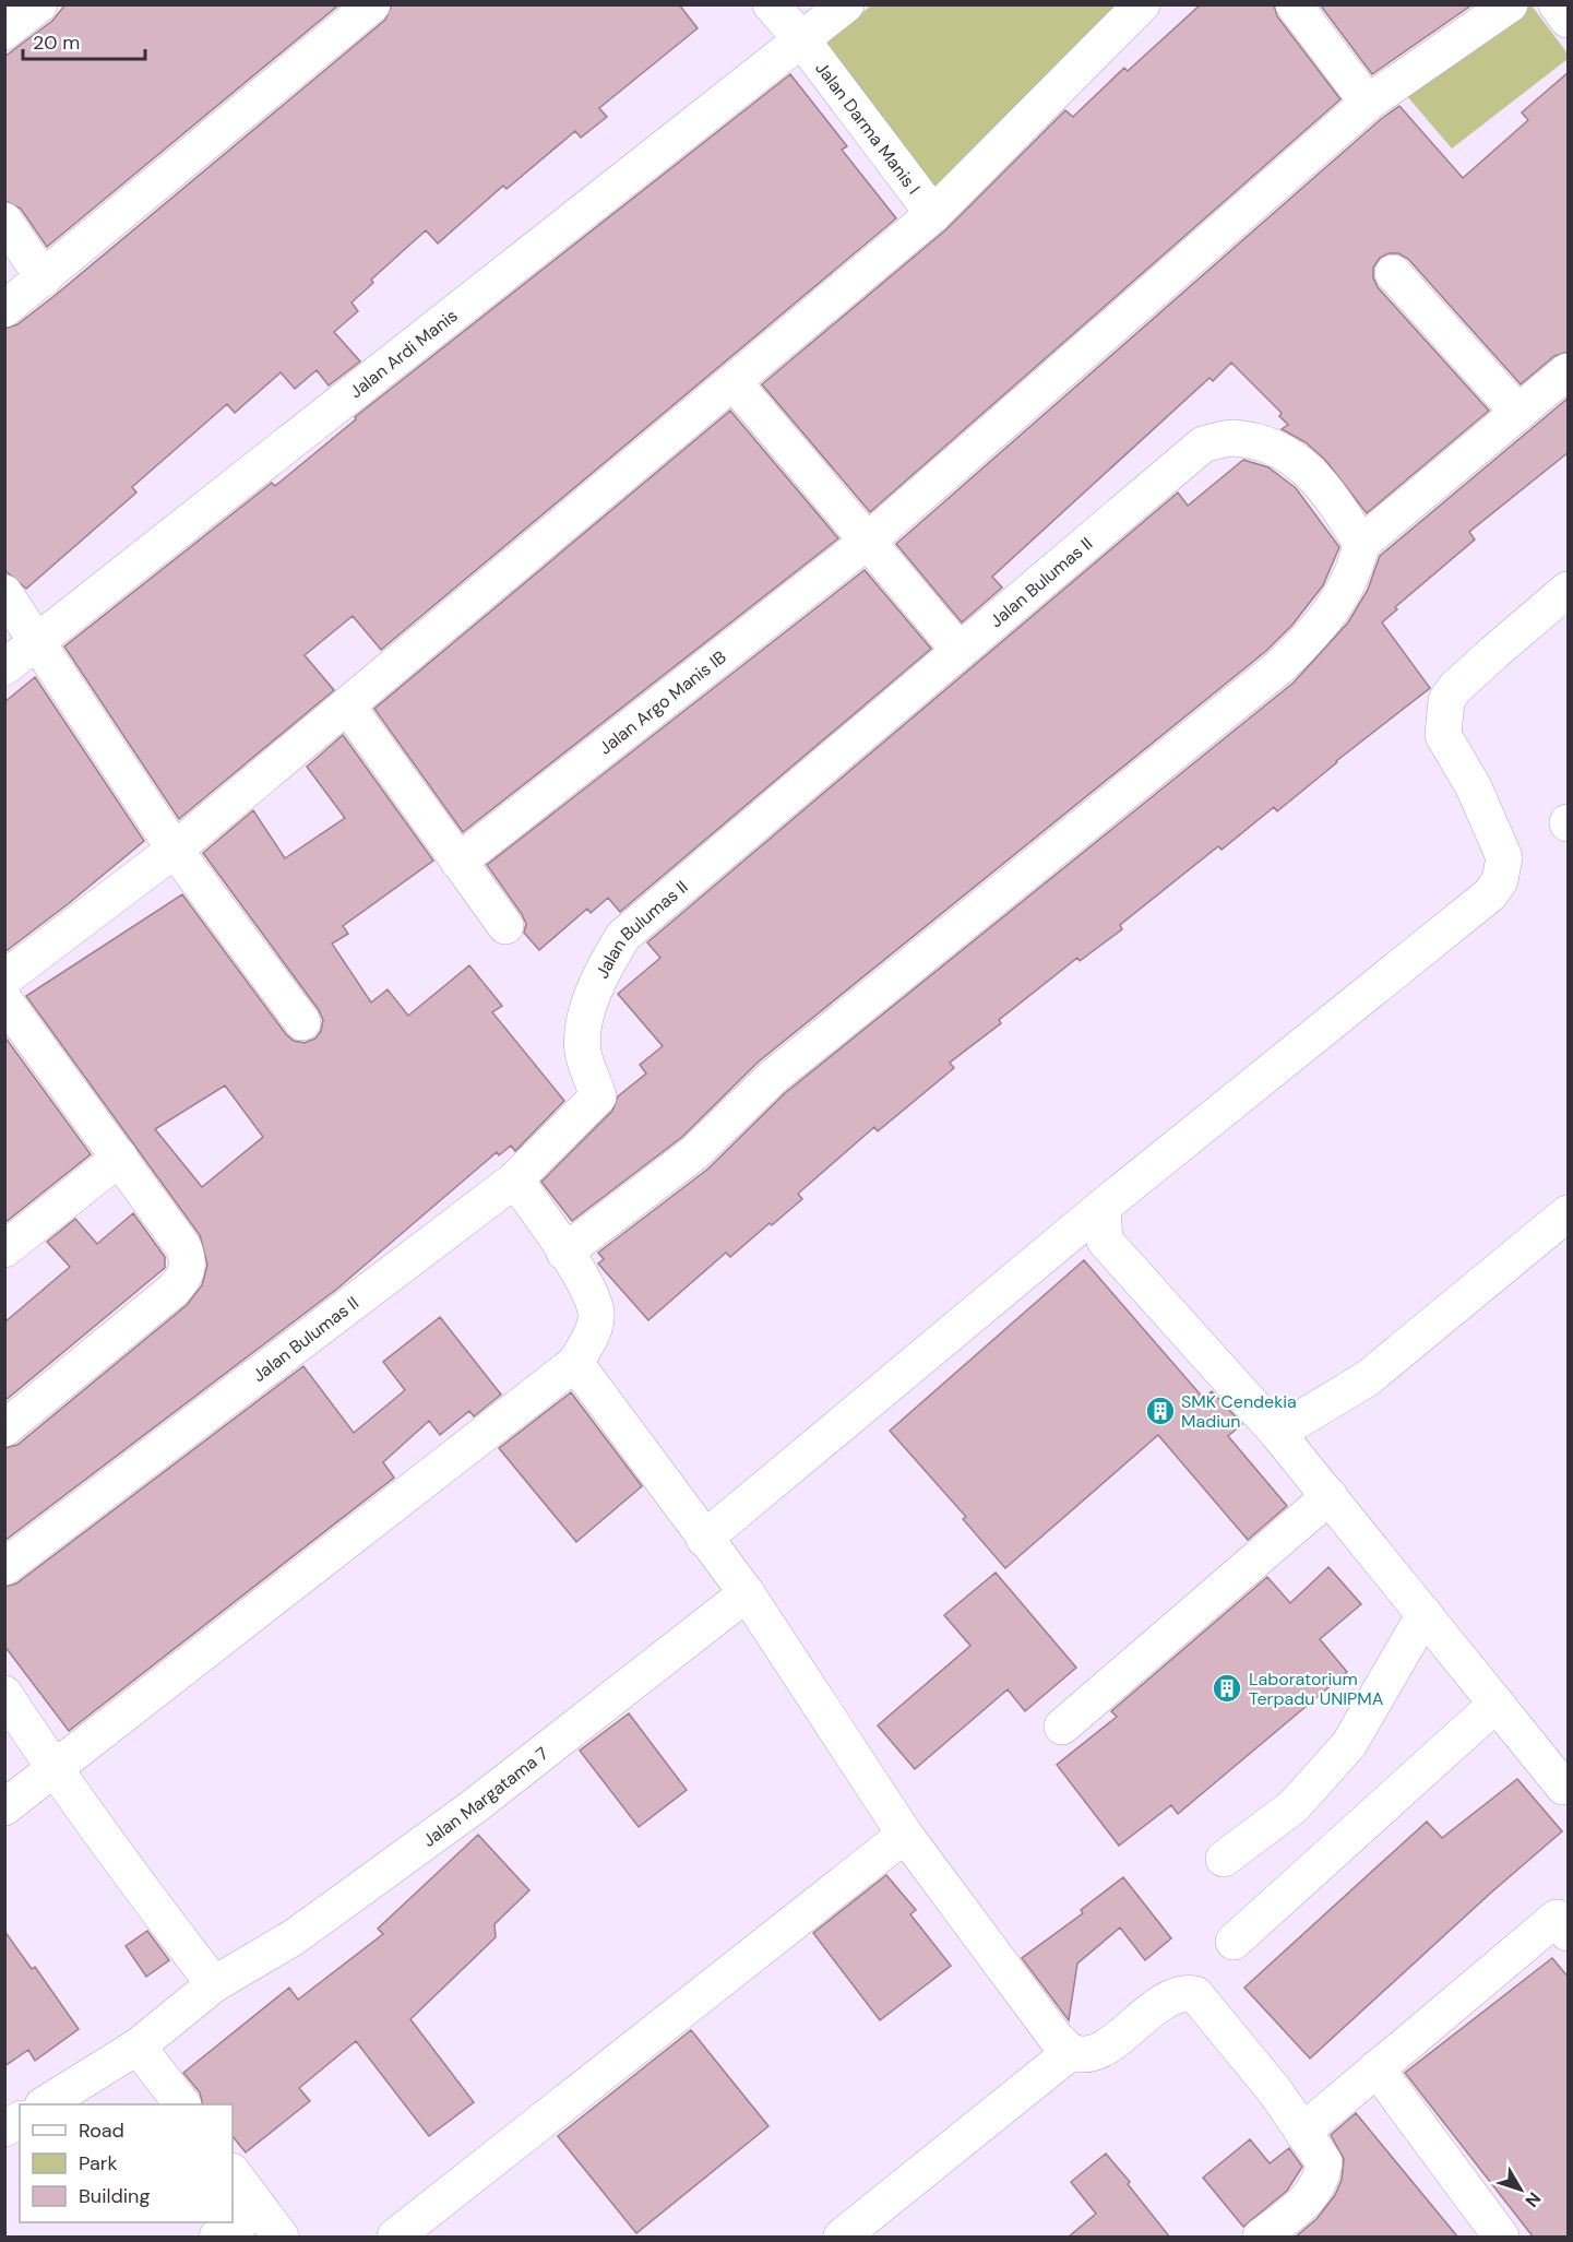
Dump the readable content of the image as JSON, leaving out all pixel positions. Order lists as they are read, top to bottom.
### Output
{
  "streets": {
    "street": [
      "Jalan Darma Manis I",
      "Jalan Ardi Manis",
      "Jalan Bulumas II",
      "Jalan Argo Manis IB",
      "Jalan Margatama 7"
    ]
  },
  "crossings": [
    ["Jalan Darma Manis I", "Jalan Ardi Manis"]
  ],
  "places": {
    "building": ["SMK Cendekia Madiun", "Laboratorium Terpadu UNIPMA"]
  },
  "legend": ["Road", "Park", "Building"],
  "scale_bar": "20 m",
  "north": "bottom right"
}
